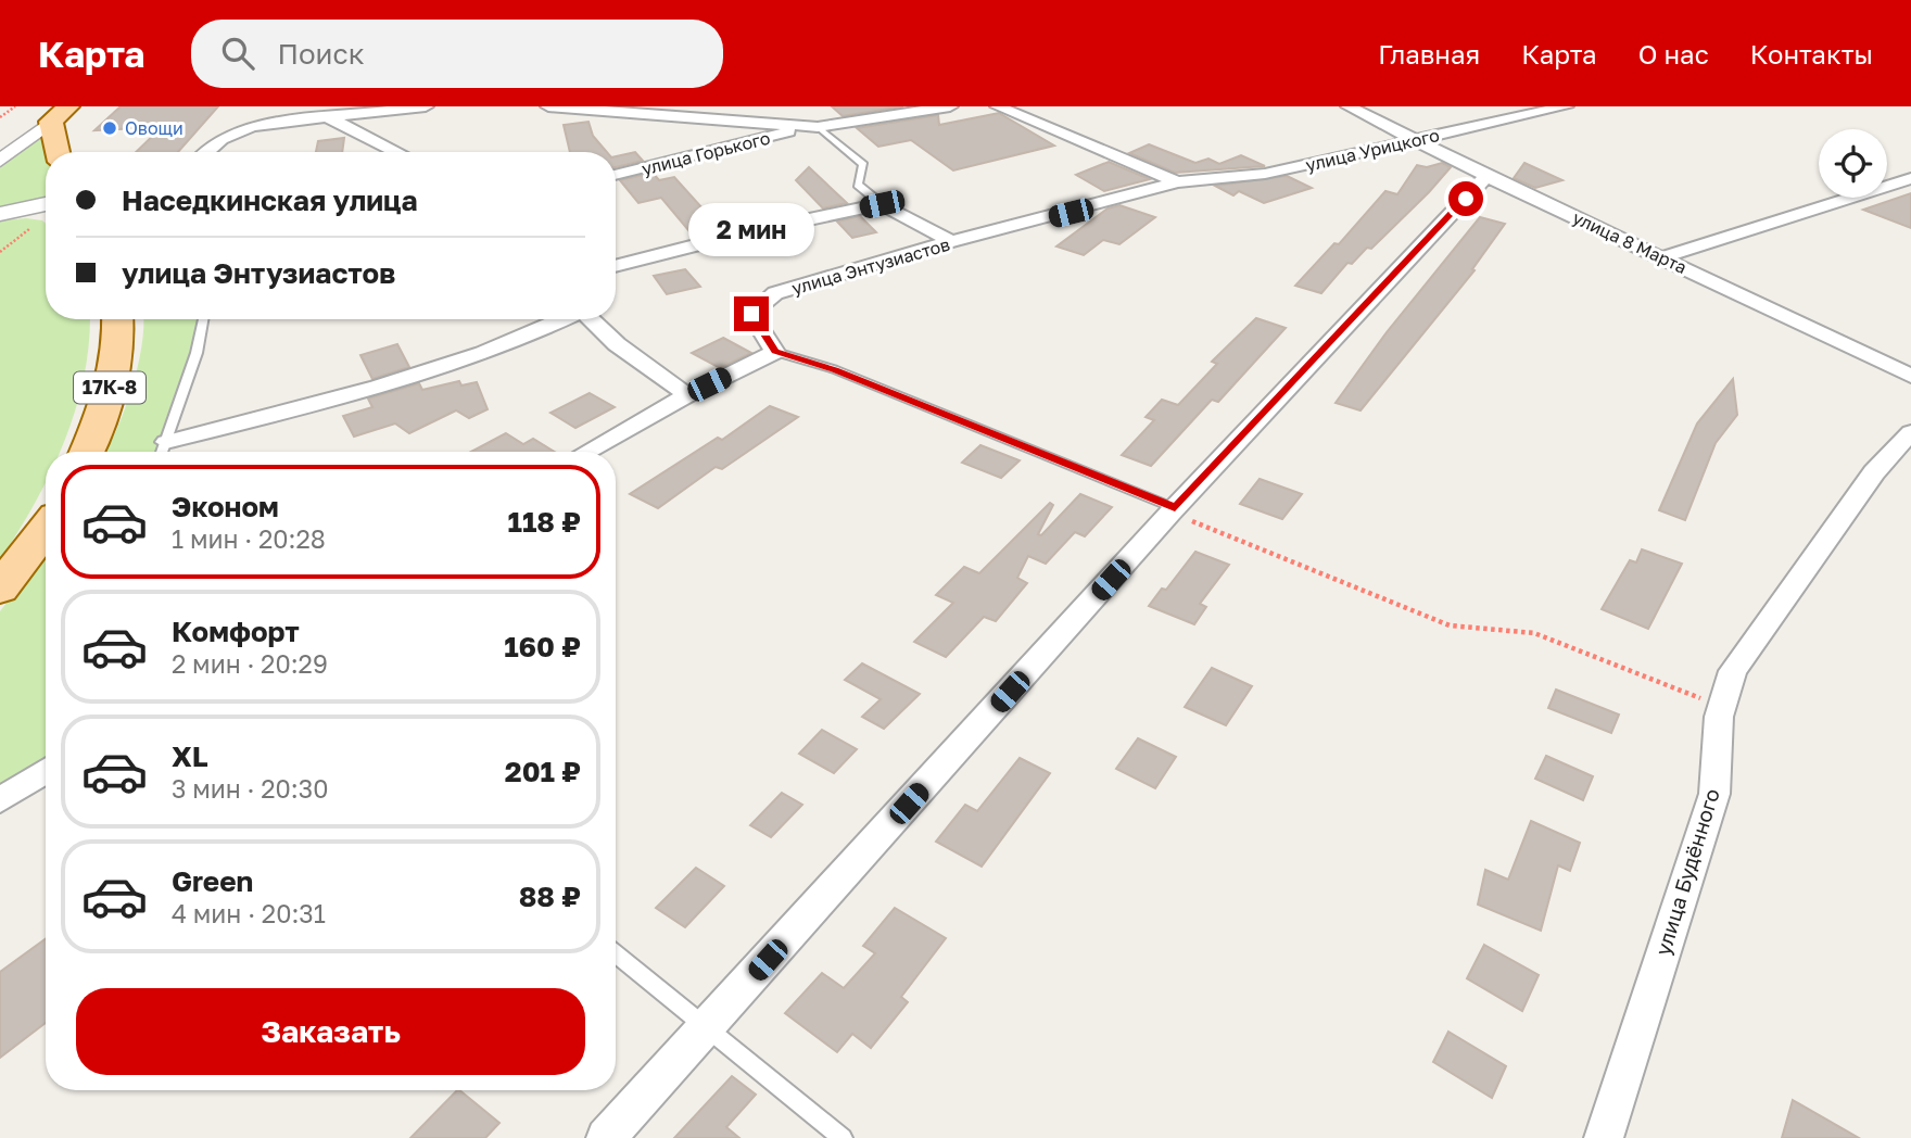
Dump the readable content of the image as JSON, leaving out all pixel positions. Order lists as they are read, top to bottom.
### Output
{
  "streets": {
    "main road": ["17К-8"],
    "street": [
      "улица Урицкого",
      "улица Горького",
      "улица 8 Марта",
      "улица Энтузиастов",
      "улица Будённого"
    ]
  },
  "crossings": [
    ["улица Урицкого", "улица 8 Марта"],
    ["улица Урицкого", "улица Энтузиастов"]
  ],
  "places": ["Овощи"],
  "page": {
    "header": "Карта",
    "search": "Поиск",
    "nav": [
      "Главная",
      "Карта",
      "О нас",
      "Контакты"
    ],
    "banner": ["Наседкинская улица", "улица Энтузиастов"],
    "bubble": "2 мин",
    "list": [
      {
        "name": "Эконом",
        "note": "1 мин · 20:28",
        "value": "118 ₽"
      },
      {
        "name": "Комфорт",
        "note": "2 мин · 20:29",
        "value": "160 ₽"
      },
      {
        "name": "XL",
        "note": "3 мин · 20:30",
        "value": "201 ₽"
      },
      {
        "name": "Green",
        "note": "4 мин · 20:31",
        "value": "88 ₽"
      }
    ],
    "buttons": "Заказать"
  }
}
